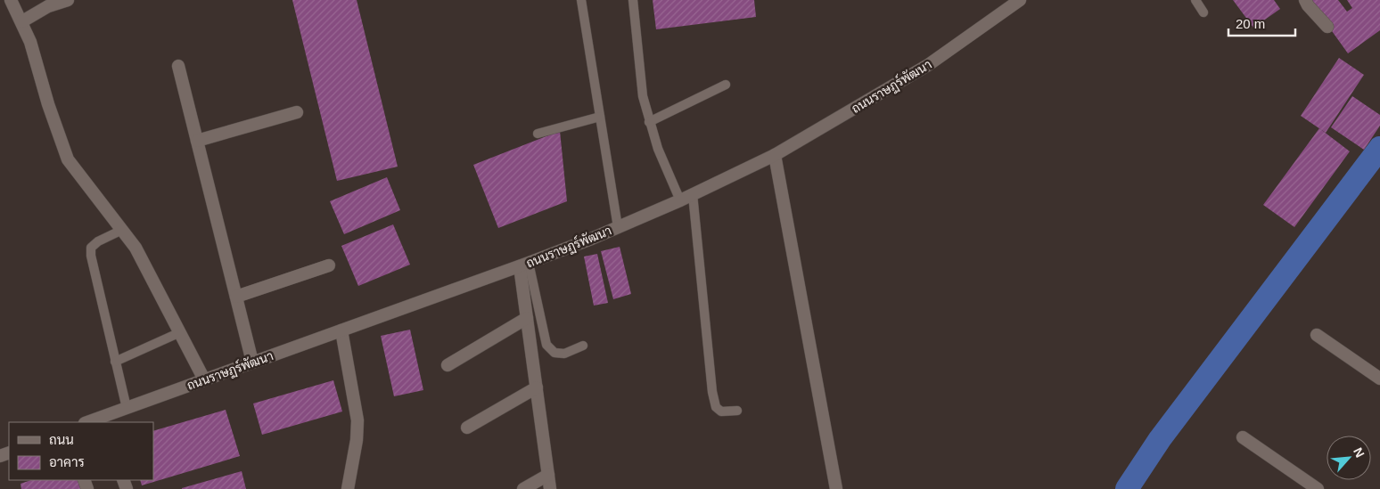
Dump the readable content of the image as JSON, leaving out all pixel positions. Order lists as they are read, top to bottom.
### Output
{
  "streets": {
    "street": ["ถนนราษฏร์พัฒนา"]
  },
  "legend": ["ถนน", "อาคาร"],
  "scale_bar": "20 m",
  "north": "top right"
}
